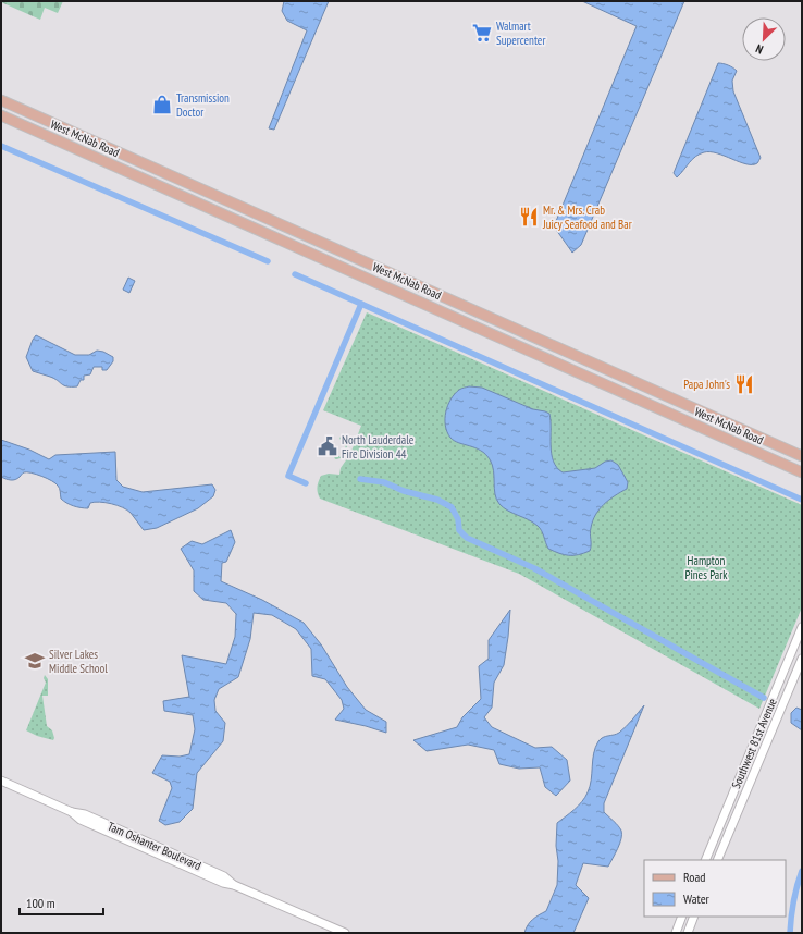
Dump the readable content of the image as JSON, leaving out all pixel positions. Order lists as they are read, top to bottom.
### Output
{
  "streets": {
    "main road": ["West McNab Road"],
    "street": ["Southwest 81st Avenue", "Tam Oshanter Boulevard"]
  },
  "parks": ["Hampton Pines Park"],
  "places": {
    "supermarket": ["Walmart Supercenter"],
    "shop": ["Transmission Doctor"],
    "restaurant": ["Mr. & Mrs. Crab Juicy Seafood and Bar", "Papa John's"],
    "public building": ["North Lauderdale Fire Division 44"],
    "school or university": ["Silver Lakes Middle School"]
  },
  "legend": ["Road", "Water"],
  "scale_bar": "100 m",
  "north": "bottom left"
}
